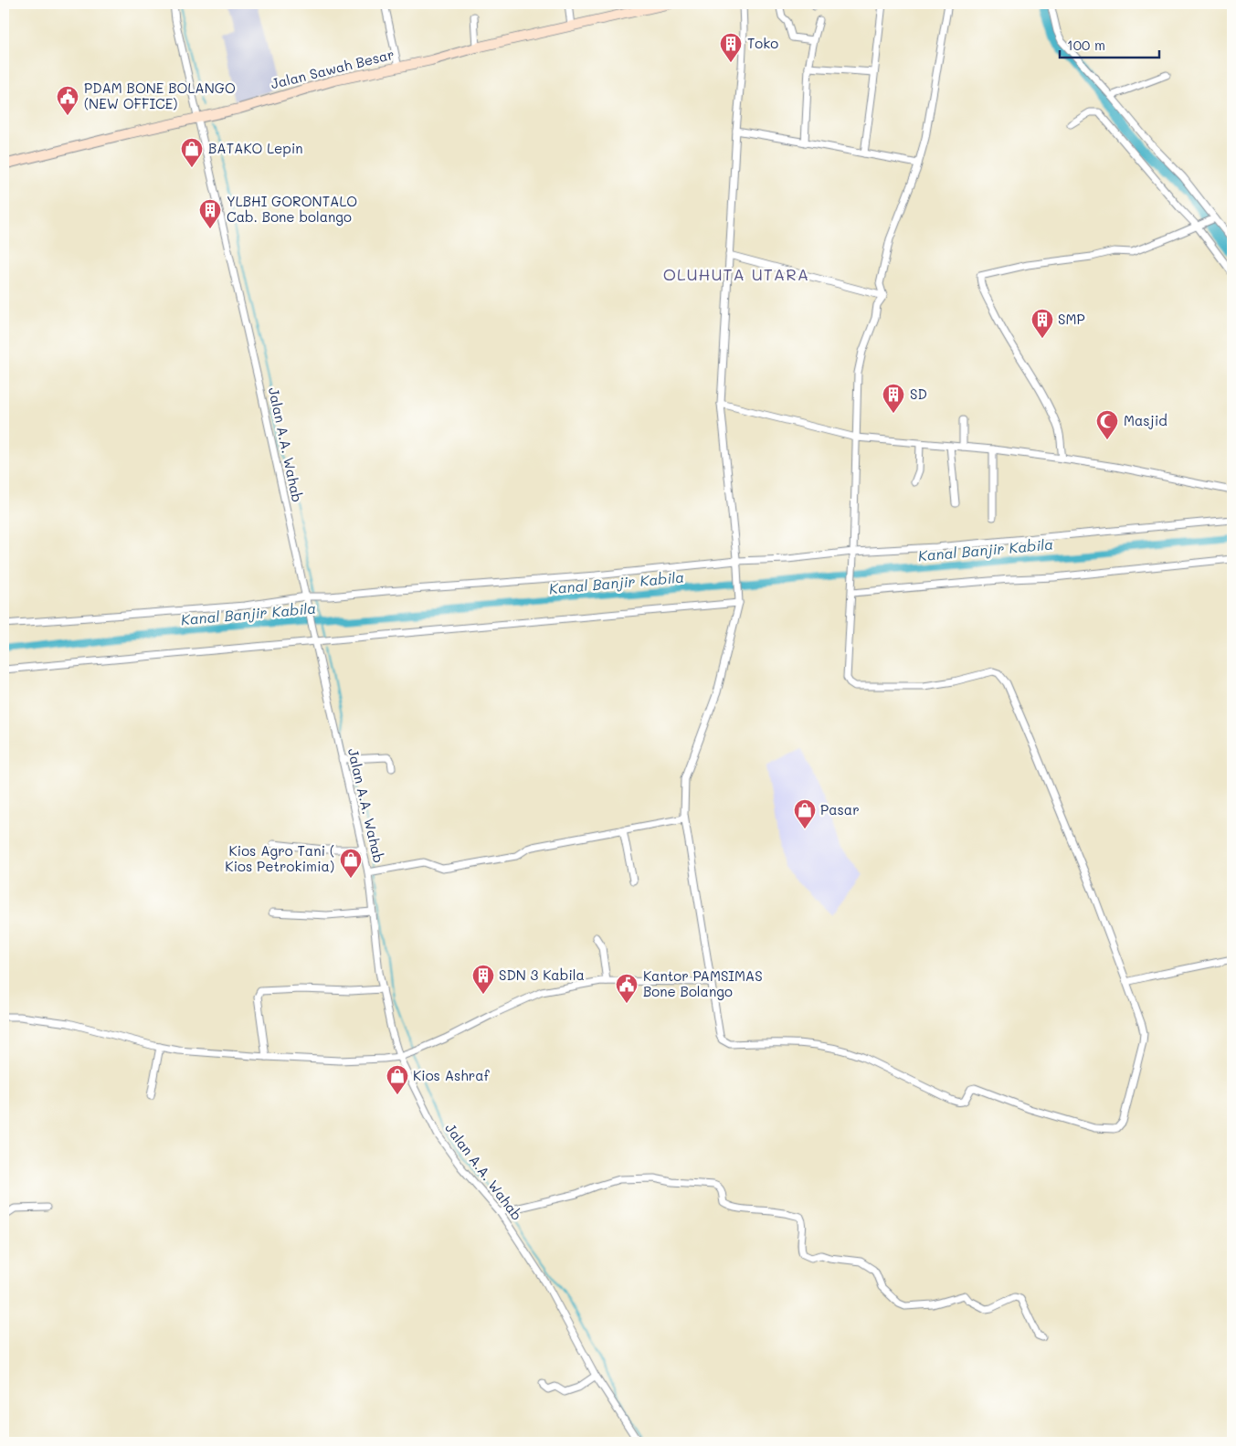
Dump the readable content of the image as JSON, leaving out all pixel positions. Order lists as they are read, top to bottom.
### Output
{
  "streets": {
    "main road": ["Jalan Sawah Besar"],
    "street": ["Jalan A.A. Wahab"]
  },
  "crossings": [
    ["Jalan Sawah Besar", "Jalan A.A. Wahab"]
  ],
  "districts": ["OLUHUTA UTARA"],
  "water": ["Kanal Banjir Kabila"],
  "places": {
    "building": [
      "Toko",
      "YLBHI GORONTALO Cab. Bone bolango",
      "SMP",
      "SD",
      "SDN 3 Kabila"
    ],
    "public building": ["PDAM BONE BOLANGO (NEW OFFICE)", "Kantor PAMSIMAS Bone Bolango"],
    "shop": [
      "BATAKO Lepin",
      "Pasar",
      "Kios Agro Tani ( Kios Petrokimia)",
      "Kios Ashraf"
    ],
    "mosque": ["Masjid"]
  },
  "scale_bar": "100 m"
}
